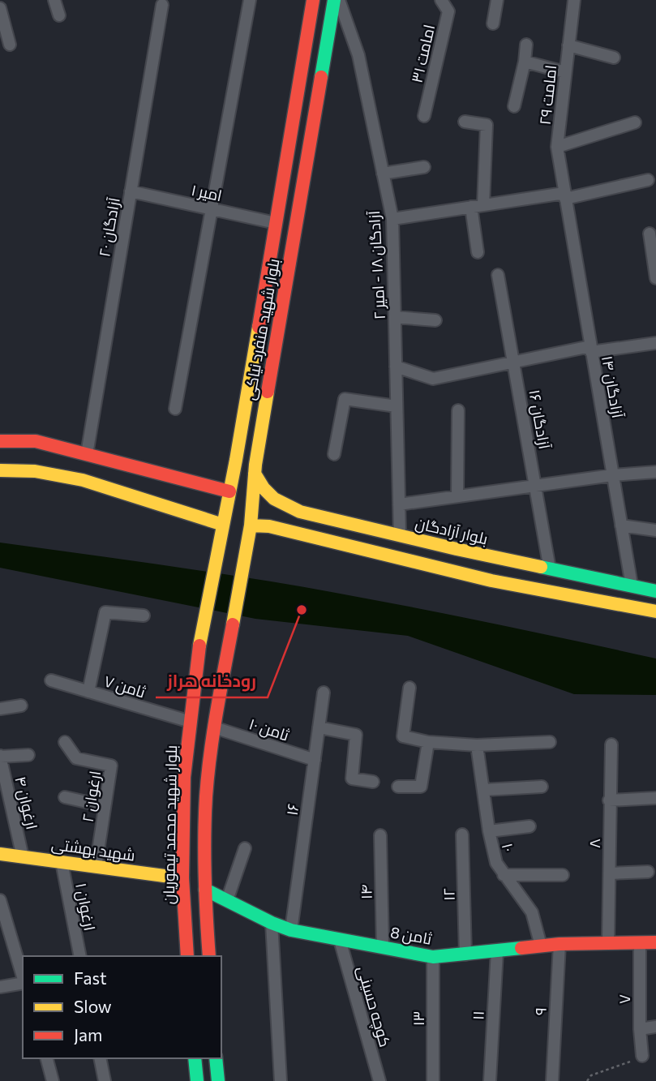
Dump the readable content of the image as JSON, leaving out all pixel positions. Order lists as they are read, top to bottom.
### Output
{
  "streets": {
    "main road": [
      "بلوار شهید منفرد نیاکی",
      "بلوار آزادگان",
      "بلوار شهید محمد تیموریان",
      "شهید بهشتی",
      "ثامن 8"
    ],
    "street": [
      "امامت ۳۱",
      "امامت ۲۹",
      "امیر ۱",
      "آزادگان ۲۰",
      "آزادگان ۱۸ - امیر ۲",
      "آزادگان ۱۴",
      "آزادگان ۱۶",
      "ثامن ۷",
      "ثامن ۱۰",
      "ارغوان ۲",
      "ارغوان ۴",
      "۱۶",
      "۸",
      "۱۰",
      "۱۴",
      "۱۲",
      "ارغوان ۱",
      "۷",
      "کوچه حسینی",
      "۹",
      "۱۱",
      "۱۳"
    ]
  },
  "crossings": [
    ["امامت ۲۹", "آزادگان ۱۴"],
    ["امیر ۱", "آزادگان ۲۰"],
    ["امیر ۱", "بلوار شهید منفرد نیاکی"],
    ["آزادگان ۱۸ - امیر ۲", "بلوار آزادگان"],
    ["بلوار شهید منفرد نیاکی", "بلوار آزادگان"],
    ["بلوار شهید منفرد نیاکی", "ثامن ۱۰"],
    ["بلوار شهید منفرد نیاکی", "بلوار شهید محمد تیموریان"],
    ["آزادگان ۱۴", "بلوار آزادگان"],
    ["آزادگان ۱۶", "بلوار آزادگان"],
    ["ثامن ۷", "بلوار شهید محمد تیموریان"],
    ["ثامن ۱۰", "۱۶"],
    ["ارغوان ۲", "شهید بهشتی"],
    ["ارغوان ۴", "شهید بهشتی"],
    ["۱۶", "ثامن 8"],
    ["بلوار شهید محمد تیموریان", "شهید بهشتی"],
    ["۸", "ثامن 8"],
    ["۱۰", "ثامن 8"],
    ["شهید بهشتی", "ارغوان ۱"],
    ["۱۴", "ثامن 8"],
    ["۱۲", "ثامن 8"],
    ["ثامن 8", "۷"],
    ["ثامن 8", "کوچه حسینی"],
    ["ثامن 8", "۹"],
    ["ثامن 8", "۱۱"],
    ["ثامن 8", "۱۳"]
  ],
  "places": ["رودخانه هراز"],
  "legend": ["Fast", "Slow", "Jam"]
}
